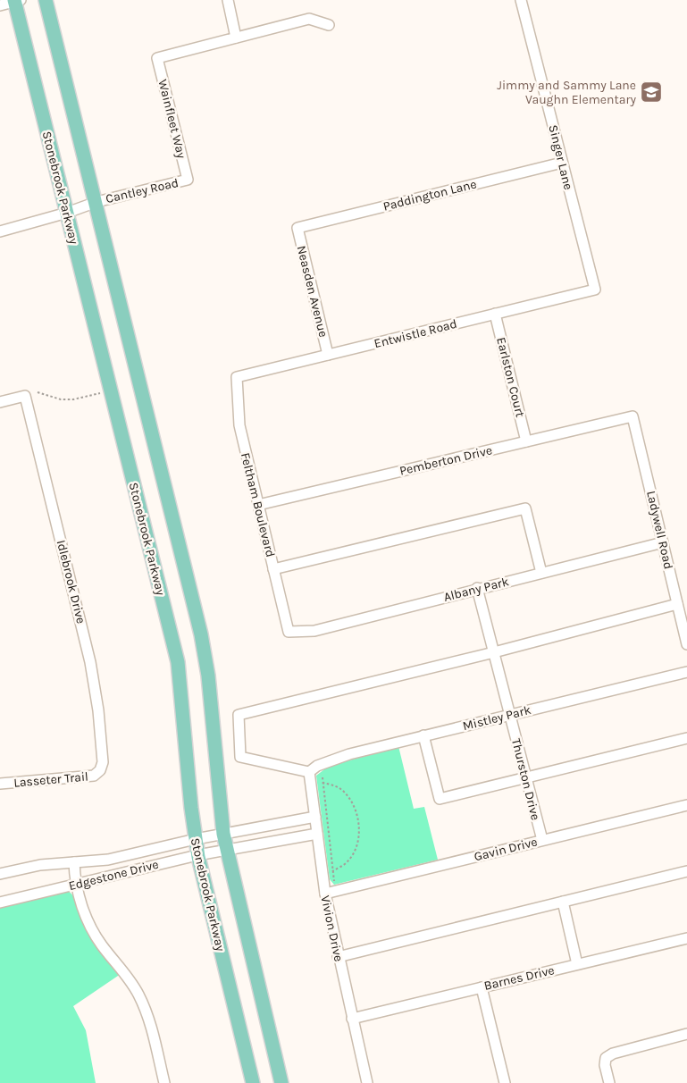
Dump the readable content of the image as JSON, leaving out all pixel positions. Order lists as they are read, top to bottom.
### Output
{
  "streets": {
    "main road": ["Stonebrook Parkway"],
    "street": [
      "Wainfleet Way",
      "Singer Lane",
      "Cantley Road",
      "Paddington Lane",
      "Neasden Avenue",
      "Entwistle Road",
      "Earlston Court",
      "Pemberton Drive",
      "Feltham Boulevard",
      "Ladywell Road",
      "Idlebrook Drive",
      "Albany Park",
      "Mistley Park",
      "Lasseter Trail",
      "Thurston Drive",
      "Gavin Drive",
      "Edgestone Drive",
      "Vivion Drive",
      "Barnes Drive"
    ]
  },
  "crossings": [
    ["Wainfleet Way", "Cantley Road"],
    ["Singer Lane", "Paddington Lane"],
    ["Singer Lane", "Entwistle Road"],
    ["Stonebrook Parkway", "Cantley Road"],
    ["Stonebrook Parkway", "Edgestone Drive"],
    ["Paddington Lane", "Neasden Avenue"],
    ["Neasden Avenue", "Entwistle Road"],
    ["Entwistle Road", "Earlston Court"],
    ["Entwistle Road", "Feltham Boulevard"],
    ["Earlston Court", "Pemberton Drive"],
    ["Pemberton Drive", "Feltham Boulevard"],
    ["Pemberton Drive", "Ladywell Road"],
    ["Feltham Boulevard", "Albany Park"],
    ["Ladywell Road", "Albany Park"],
    ["Idlebrook Drive", "Lasseter Trail"],
    ["Albany Park", "Thurston Drive"],
    ["Mistley Park", "Thurston Drive"],
    ["Mistley Park", "Vivion Drive"],
    ["Thurston Drive", "Gavin Drive"],
    ["Gavin Drive", "Vivion Drive"],
    ["Edgestone Drive", "Vivion Drive"],
    ["Vivion Drive", "Barnes Drive"]
  ],
  "places": {
    "school or university": ["Jimmy and Sammy Lane Vaughn Elementary"]
  }
}
